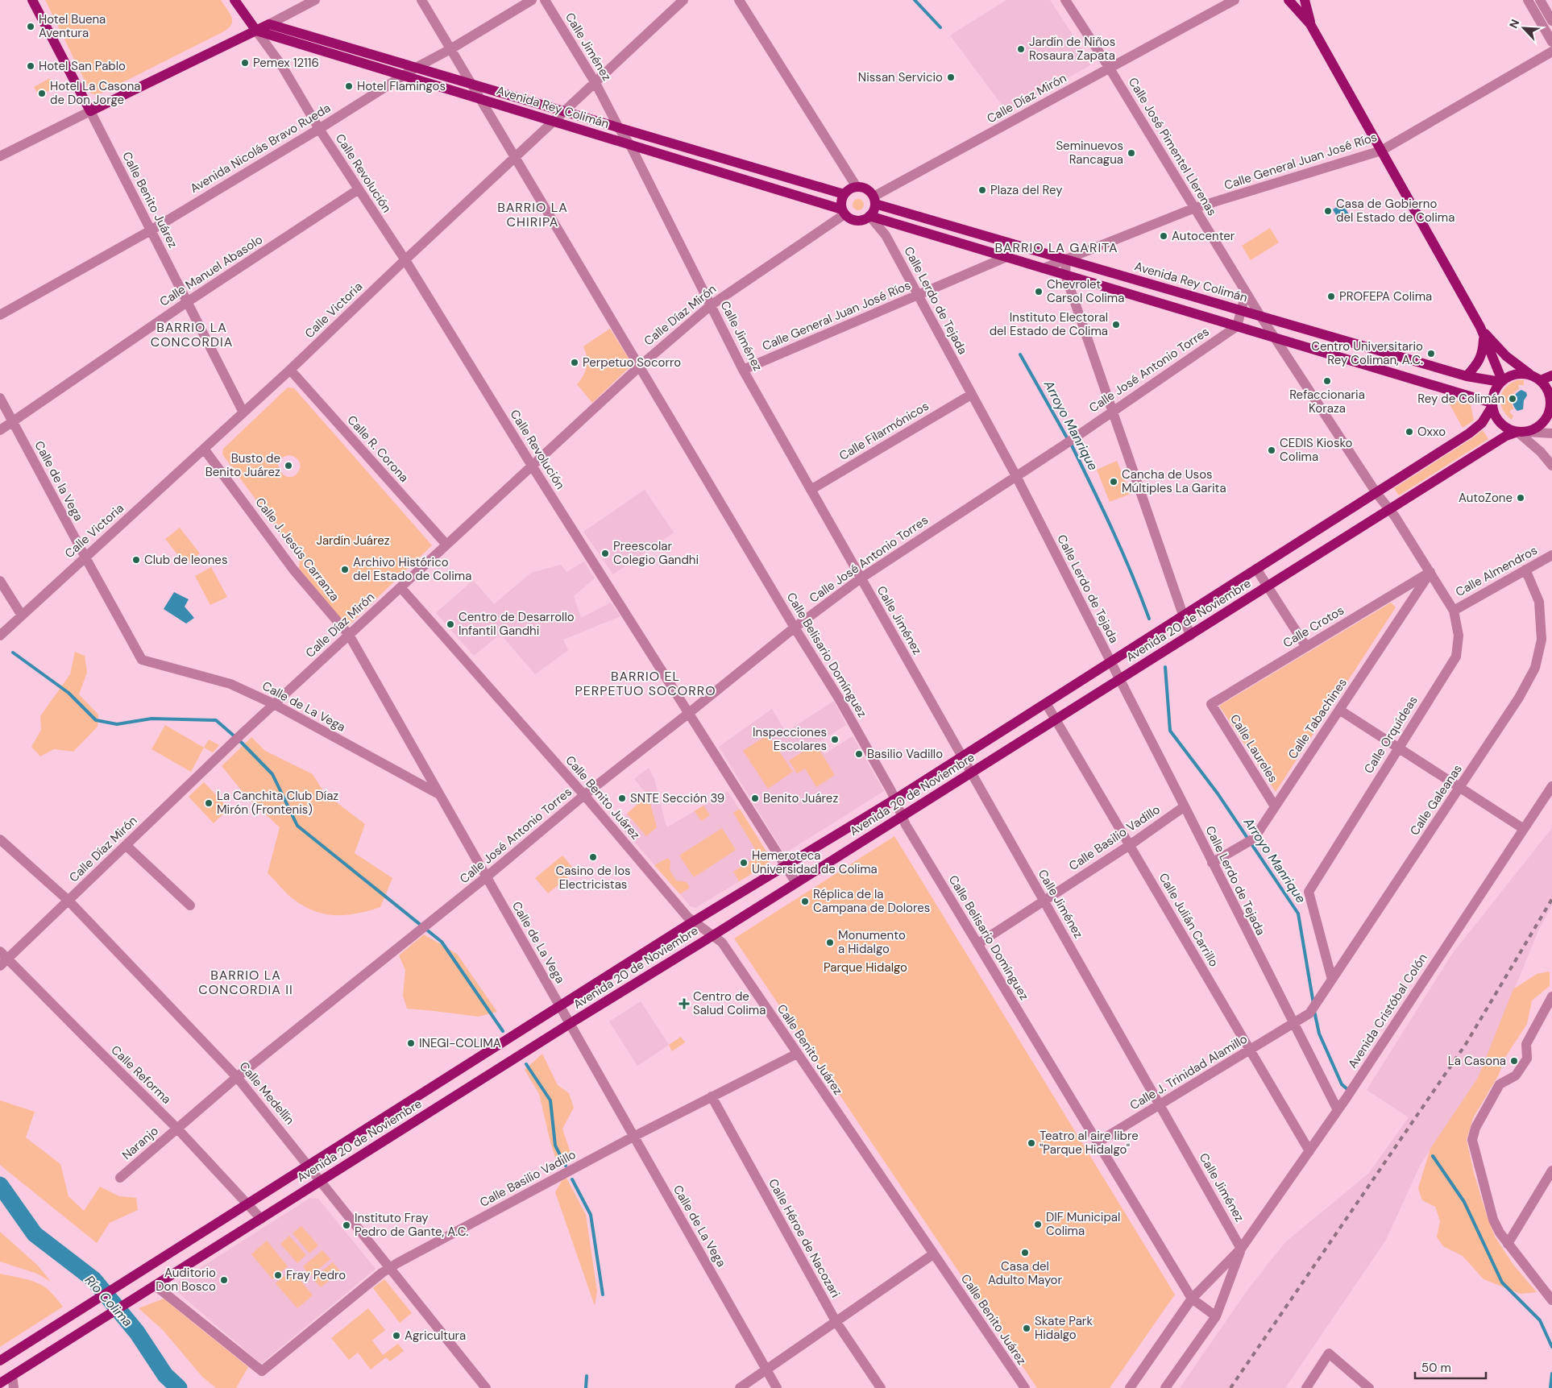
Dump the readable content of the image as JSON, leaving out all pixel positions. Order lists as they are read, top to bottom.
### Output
{
  "streets": {
    "main road": ["Avenida Rey Colimán", "Calle Benito Juárez", "Avenida 20 de Noviembre"],
    "street": [
      "Calle Jiménez",
      "Calle Díaz Mirón",
      "Calle José Pimentel Llerenas",
      "Avenida Nicolás Bravo Rueda",
      "Calle General Juan José Ríos",
      "Calle Revolución",
      "Calle Manuel Abasolo",
      "Calle Lerdo de Tejada",
      "Calle Victoria",
      "Calle José Antonio Torres",
      "Calle Filarmónicos",
      "Calle R. Corona",
      "Calle de la Vega",
      "Calle J. Jesús Carranza",
      "Calle Almendros",
      "Calle Crotos",
      "Calle Belisario Domínguez",
      "Calle de La Vega",
      "Calle Tabachines",
      "Calle Orquídeas",
      "Calle Laureles",
      "Calle Galeanas",
      "Calle Basilio Vadillo",
      "Calle Julián Carrillo",
      "Avenida Cristóbal Colón",
      "Calle J. Trinidad Alamillo",
      "Calle Reforma",
      "Calle Medellín",
      "Naranjo",
      "Calle Héroe de Nacozari"
    ]
  },
  "crossings": [
    ["Calle Jiménez", "Calle Díaz Mirón"],
    ["Calle Jiménez", "Avenida Rey Colimán"],
    ["Calle Jiménez", "Calle General Juan José Ríos"],
    ["Calle Jiménez", "Calle Victoria"],
    ["Calle Jiménez", "Calle José Antonio Torres"],
    ["Calle Jiménez", "Calle Filarmónicos"],
    ["Calle Jiménez", "Avenida 20 de Noviembre"],
    ["Calle Jiménez", "Calle Basilio Vadillo"],
    ["Calle Jiménez", "Avenida Cristóbal Colón"],
    ["Calle Jiménez", "Calle J. Trinidad Alamillo"],
    ["Calle Díaz Mirón", "Avenida Rey Colimán"],
    ["Calle Díaz Mirón", "Calle José Pimentel Llerenas"],
    ["Calle Díaz Mirón", "Calle Revolución"],
    ["Calle Díaz Mirón", "Calle Benito Juárez"],
    ["Calle Díaz Mirón", "Calle Lerdo de Tejada"],
    ["Calle Díaz Mirón", "Calle R. Corona"],
    ["Calle Díaz Mirón", "Calle J. Jesús Carranza"],
    ["Calle Díaz Mirón", "Calle Belisario Domínguez"],
    ["Calle Díaz Mirón", "Calle de La Vega"],
    ["Calle Díaz Mirón", "Calle Reforma"],
    ["Calle Díaz Mirón", "Calle Medellín"],
    ["Avenida Rey Colimán", "Calle José Pimentel Llerenas"],
    ["Avenida Rey Colimán", "Avenida Nicolás Bravo Rueda"],
    ["Avenida Rey Colimán", "Calle General Juan José Ríos"],
    ["Avenida Rey Colimán", "Calle Revolución"],
    ["Avenida Rey Colimán", "Calle Lerdo de Tejada"],
    ["Avenida Rey Colimán", "Calle Victoria"],
    ["Avenida Rey Colimán", "Avenida 20 de Noviembre"],
    ["Avenida Rey Colimán", "Calle Belisario Domínguez"],
    ["Calle José Pimentel Llerenas", "Calle General Juan José Ríos"],
    ["Calle José Pimentel Llerenas", "Avenida 20 de Noviembre"],
    ["Calle José Pimentel Llerenas", "Calle Orquídeas"],
    ["Avenida Nicolás Bravo Rueda", "Calle Revolución"],
    ["Avenida Nicolás Bravo Rueda", "Calle Benito Juárez"],
    ["Avenida Nicolás Bravo Rueda", "Calle Belisario Domínguez"],
    ["Calle General Juan José Ríos", "Calle Lerdo de Tejada"],
    ["Calle Revolución", "Calle Manuel Abasolo"],
    ["Calle Revolución", "Calle Victoria"],
    ["Calle Revolución", "Calle José Antonio Torres"],
    ["Calle Revolución", "Avenida 20 de Noviembre"],
    ["Calle Benito Juárez", "Calle Manuel Abasolo"],
    ["Calle Benito Juárez", "Calle Victoria"],
    ["Calle Benito Juárez", "Calle José Antonio Torres"],
    ["Calle Benito Juárez", "Avenida 20 de Noviembre"],
    ["Calle Benito Juárez", "Calle Basilio Vadillo"],
    ["Calle Manuel Abasolo", "Calle de la Vega"],
    ["Calle Lerdo de Tejada", "Calle José Antonio Torres"],
    ["Calle Lerdo de Tejada", "Calle Filarmónicos"],
    ["Calle Lerdo de Tejada", "Avenida 20 de Noviembre"],
    ["Calle Lerdo de Tejada", "Calle Tabachines"],
    ["Calle Lerdo de Tejada", "Calle Galeanas"],
    ["Calle Lerdo de Tejada", "Calle Basilio Vadillo"],
    ["Calle Lerdo de Tejada", "Avenida Cristóbal Colón"],
    ["Calle Lerdo de Tejada", "Calle J. Trinidad Alamillo"],
    ["Calle Victoria", "Calle R. Corona"],
    ["Calle Victoria", "Calle de la Vega"],
    ["Calle Victoria", "Calle J. Jesús Carranza"],
    ["Calle Victoria", "Calle Belisario Domínguez"],
    ["Calle José Antonio Torres", "Calle Belisario Domínguez"],
    ["Calle José Antonio Torres", "Calle de La Vega"],
    ["Calle José Antonio Torres", "Calle Reforma"],
    ["Calle José Antonio Torres", "Calle Medellín"],
    ["Calle José Antonio Torres", "Naranjo"],
    ["Calle de la Vega", "Calle de La Vega"],
    ["Calle J. Jesús Carranza", "Calle de La Vega"],
    ["Calle Almendros", "Calle Orquídeas"],
    ["Calle Almendros", "Calle Galeanas"],
    ["Avenida 20 de Noviembre", "Calle Belisario Domínguez"],
    ["Avenida 20 de Noviembre", "Calle de La Vega"],
    ["Avenida 20 de Noviembre", "Calle Orquídeas"],
    ["Avenida 20 de Noviembre", "Calle Basilio Vadillo"],
    ["Avenida 20 de Noviembre", "Calle Julián Carrillo"],
    ["Avenida 20 de Noviembre", "Calle Reforma"],
    ["Avenida 20 de Noviembre", "Calle Medellín"],
    ["Calle Crotos", "Calle Tabachines"],
    ["Calle Crotos", "Calle Orquídeas"],
    ["Calle Crotos", "Calle Laureles"],
    ["Calle Belisario Domínguez", "Calle Basilio Vadillo"],
    ["Calle Belisario Domínguez", "Avenida Cristóbal Colón"],
    ["Calle Belisario Domínguez", "Calle J. Trinidad Alamillo"],
    ["Calle de La Vega", "Calle Basilio Vadillo"],
    ["Calle Tabachines", "Calle Orquídeas"],
    ["Calle Tabachines", "Calle Laureles"],
    ["Calle Orquídeas", "Calle Galeanas"],
    ["Calle Galeanas", "Calle J. Trinidad Alamillo"],
    ["Calle Basilio Vadillo", "Calle Julián Carrillo"],
    ["Calle Basilio Vadillo", "Calle Medellín"],
    ["Calle Basilio Vadillo", "Calle Héroe de Nacozari"],
    ["Calle Julián Carrillo", "Avenida Cristóbal Colón"],
    ["Calle Julián Carrillo", "Calle J. Trinidad Alamillo"],
    ["Calle Reforma", "Naranjo"]
  ],
  "districts": [
    "BARRIO LA CHIRIPA",
    "BARRIO LA GARITA",
    "BARRIO LA CONCORDIA",
    "BARRIO EL PERPETUO SOCORRO",
    "BARRIO LA CONCORDIA II"
  ],
  "water": ["Arroyo Manrique", "Río Colima"],
  "parks": ["Jardín Juárez", "Parque Hidalgo"],
  "places": {
    "other": [
      "Hotel Buena Aventura",
      "Jardín de Niños Rosaura Zapata",
      "Pemex 12116",
      "Hotel San Pablo",
      "Nissan Servicio",
      "Hotel Flamingos",
      "Hotel La Casona de Don Jorge",
      "Seminuevos Rancagua",
      "Plaza del Rey",
      "Casa de Gobierno del Estado de Colima",
      "Autocenter",
      "Chevrolet Carsol Colima",
      "PROFEPA Colima",
      "Instituto Electoral del Estado de Colima",
      "Centro Universitario Rey Coliman, A.C.",
      "Perpetuo Socorro",
      "Refaccionaria Koraza",
      "Rey de Colimán",
      "Oxxo",
      "CEDIS Kiosko Colima",
      "Busto de Benito Juárez",
      "Cancha de Usos Múltiples La Garita",
      "AutoZone",
      "Preescolar Colegio Gandhi",
      "Club de leones",
      "Archivo Histórico del Estado de Colima",
      "Centro de Desarrollo Infantil Gandhi",
      "Inspecciones Escolares",
      "Basilio Vadillo",
      "SNTE Sección 39",
      "Benito Juárez",
      "La Canchita Club Díaz Mirón (Frontenis)",
      "Casino de los Electricistas",
      "Hemeroteca Universidad de Colima",
      "Réplica de la Campana de Dolores",
      "Monumento a Hidalgo",
      "INEGI-COLIMA",
      "La Casona",
      "Teatro al aire libre \"Parque Hidalgo\"",
      "DIF Municipal Colima",
      "Instituto Fray Pedro de Gante, A.C.",
      "Casa del Adulto Mayor",
      "Fray Pedro",
      "Auditorio Don Bosco",
      "Skate Park Hidalgo",
      "Agricultura"
    ],
    "health": ["Centro de Salud Colima"]
  },
  "scale_bar": "50 m",
  "north": "top left"
}
